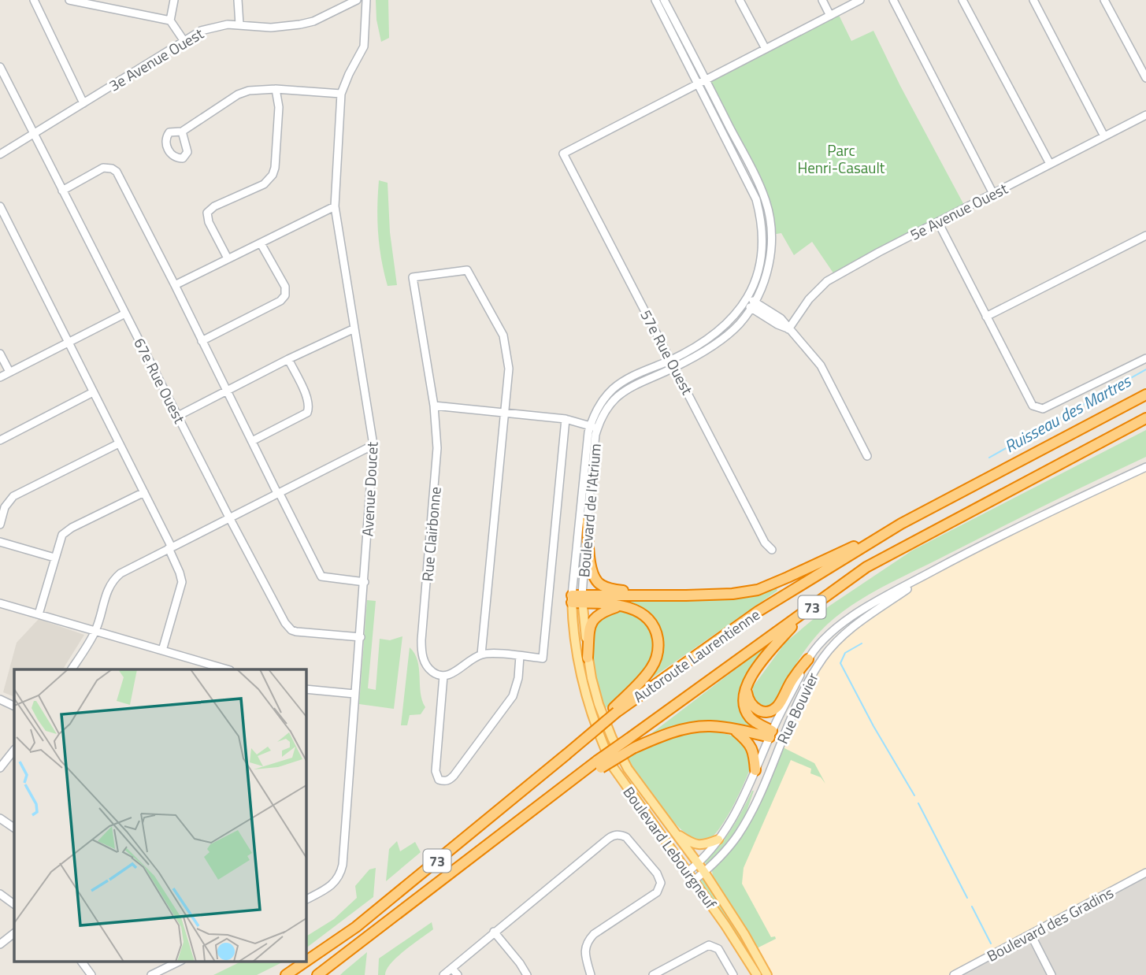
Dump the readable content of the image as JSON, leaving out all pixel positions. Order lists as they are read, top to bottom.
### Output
{
  "streets": {
    "highway": ["73", "Autoroute Laurentienne"],
    "main road": ["Boulevard de l'Atrium", "Boulevard Lebourgneuf"],
    "street": [
      "3e Avenue Ouest",
      "5e Avenue Ouest",
      "57e Rue Ouest",
      "67e Rue Ouest",
      "Avenue Doucet",
      "Rue Clairbonne",
      "Rue Bouvier",
      "Boulevard des Gradins"
    ]
  },
  "crossings": [
    ["3e Avenue Ouest", "67e Rue Ouest"],
    ["57e Rue Ouest", "Boulevard de l'Atrium"],
    ["67e Rue Ouest", "Avenue Doucet"],
    ["Boulevard de l'Atrium", "Boulevard Lebourgneuf"],
    ["Rue Bouvier", "Boulevard Lebourgneuf"]
  ],
  "water": ["Ruisseau des Martres"],
  "parks": ["Parc Henri-Casault"]
}
